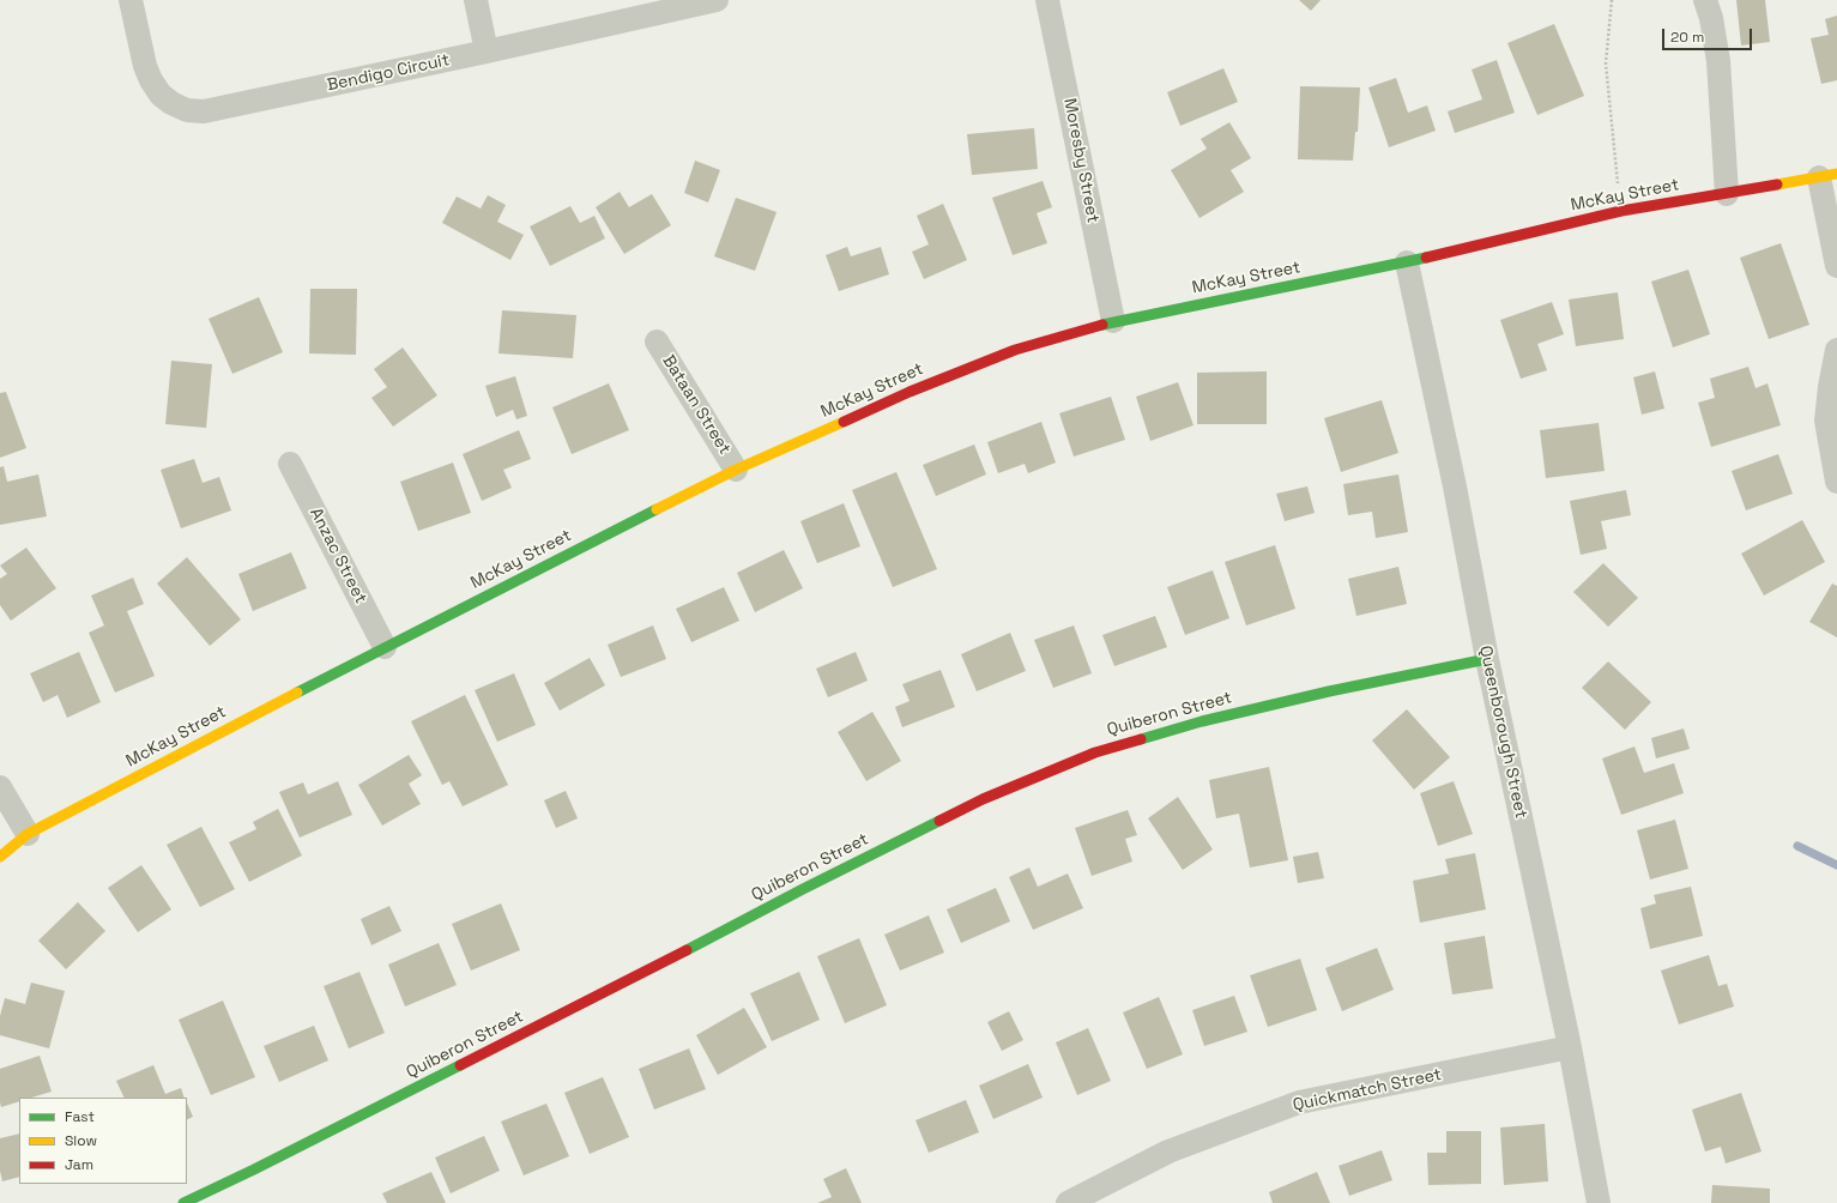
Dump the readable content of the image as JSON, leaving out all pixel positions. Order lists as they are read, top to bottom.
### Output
{
  "streets": {
    "street": [
      "Bendigo Circuit",
      "Moresby Street",
      "McKay Street",
      "Bataan Street",
      "Anzac Street",
      "Quiberon Street",
      "Queenborough Street",
      "Quickmatch Street"
    ]
  },
  "crossings": [
    ["Moresby Street", "McKay Street"],
    ["McKay Street", "Bataan Street"],
    ["McKay Street", "Anzac Street"],
    ["McKay Street", "Queenborough Street"],
    ["Quiberon Street", "Queenborough Street"],
    ["Queenborough Street", "Quickmatch Street"]
  ],
  "legend": ["Fast", "Slow", "Jam"],
  "scale_bar": "20 m"
}
